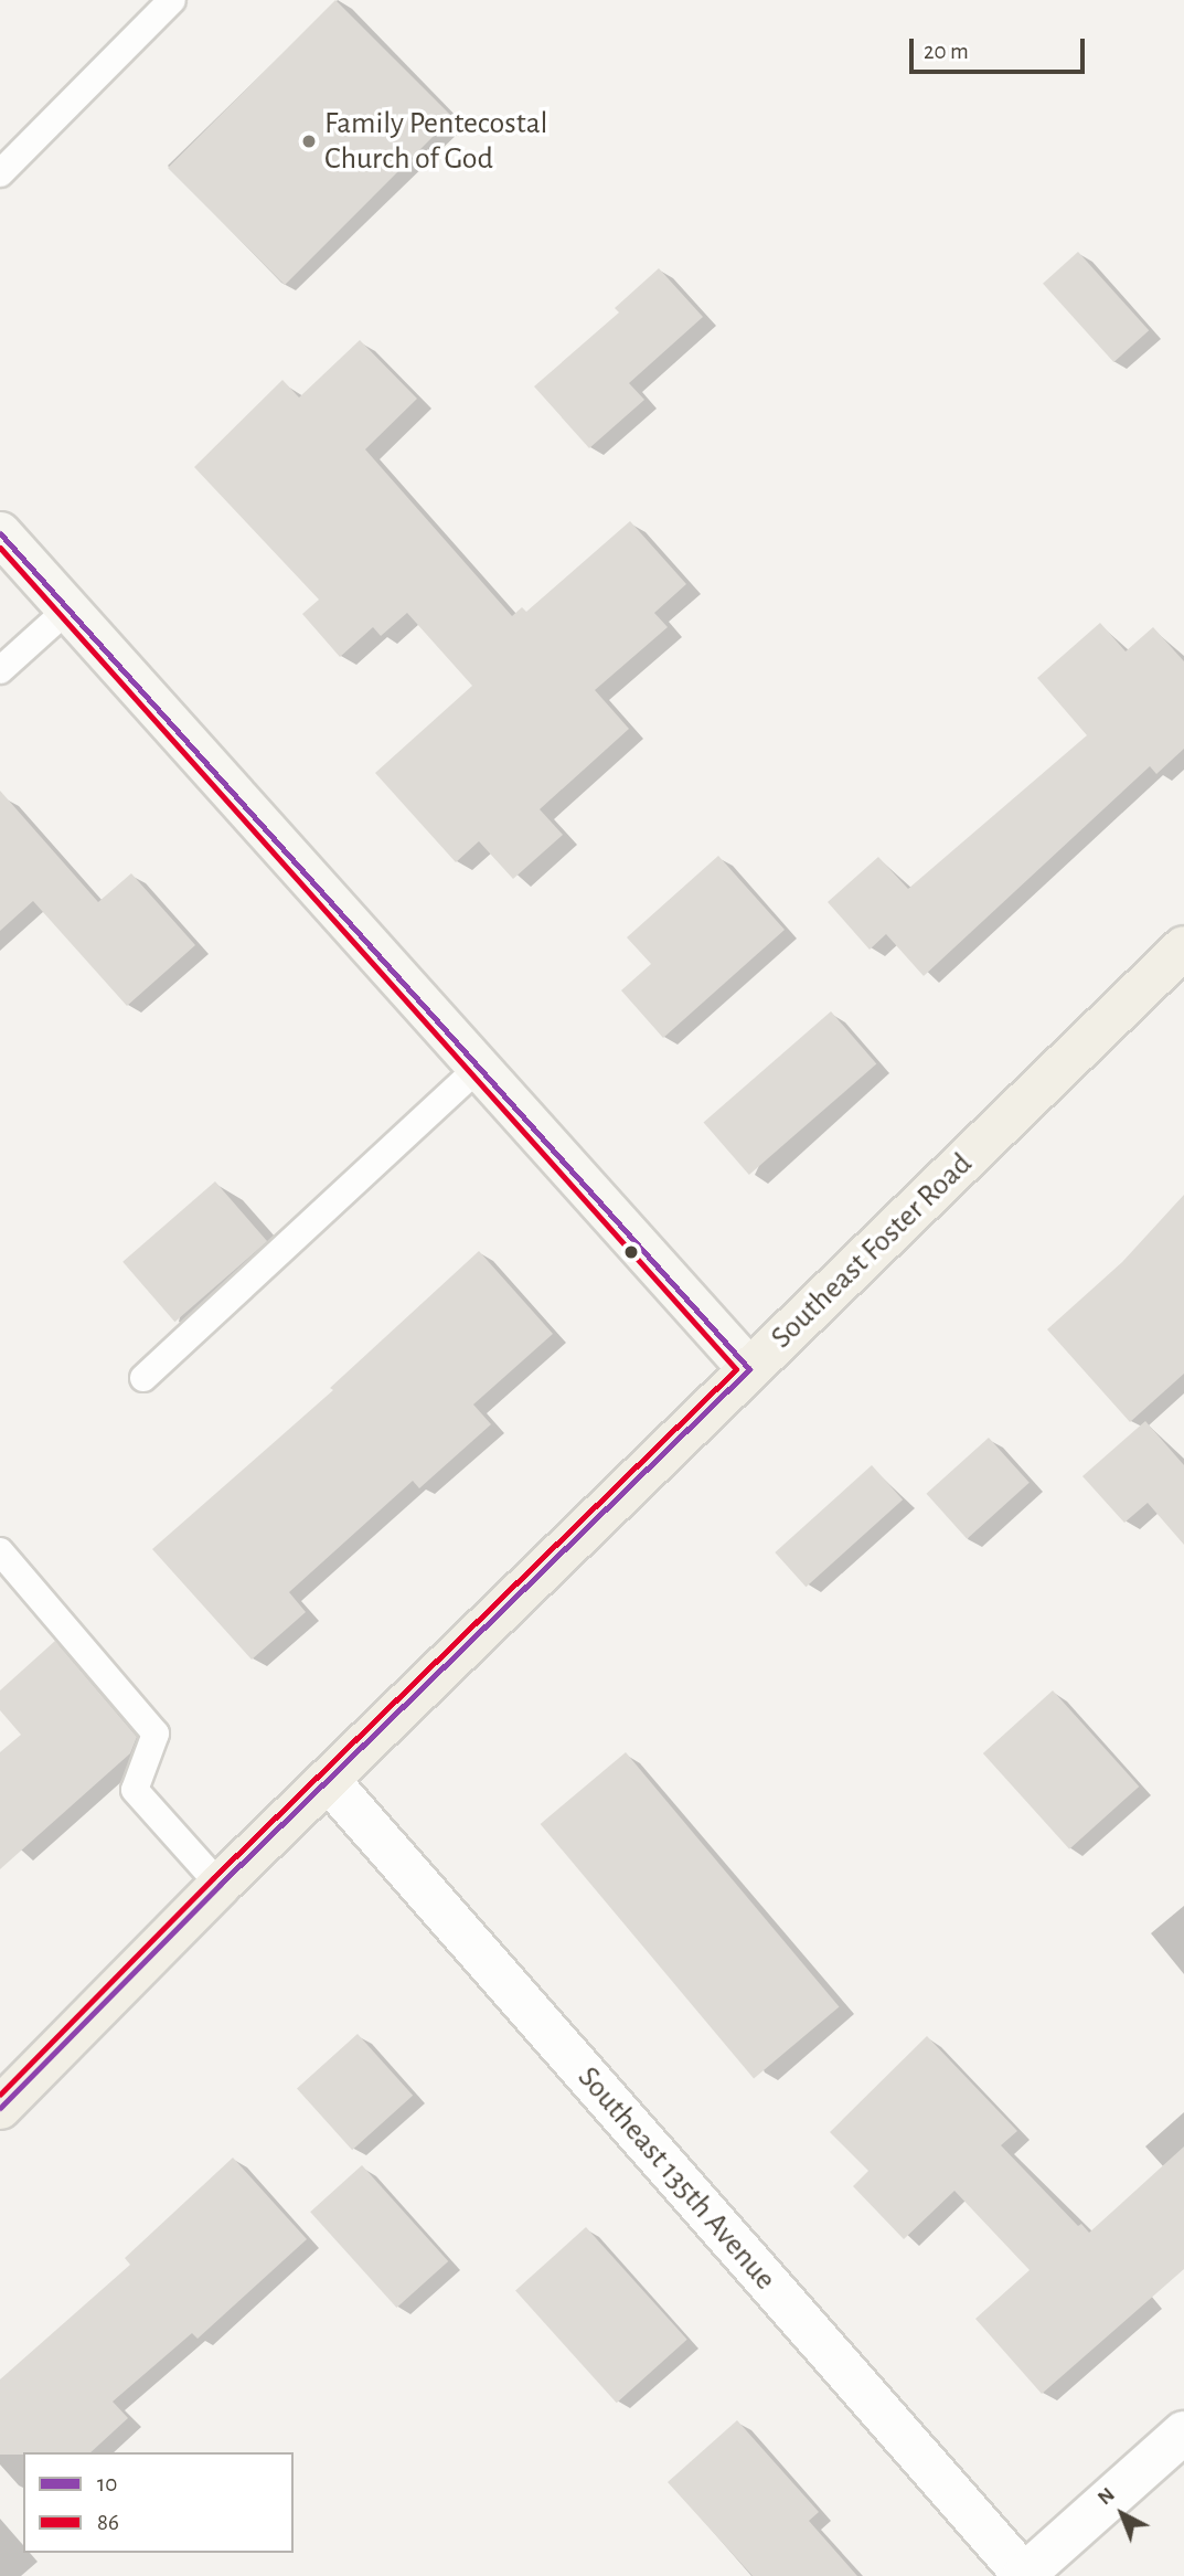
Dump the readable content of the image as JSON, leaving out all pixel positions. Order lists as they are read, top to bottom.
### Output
{
  "streets": {
    "main road": ["Southeast Foster Road"],
    "street": ["Southeast 135th Avenue"]
  },
  "crossings": [
    ["Southeast Foster Road", "Southeast 135th Avenue"]
  ],
  "places": ["Family Pentecostal Church of God"],
  "lines": ["transit line 10", "transit line 86"],
  "legend": ["10", "86"],
  "scale_bar": "20 m",
  "north": "top left"
}
